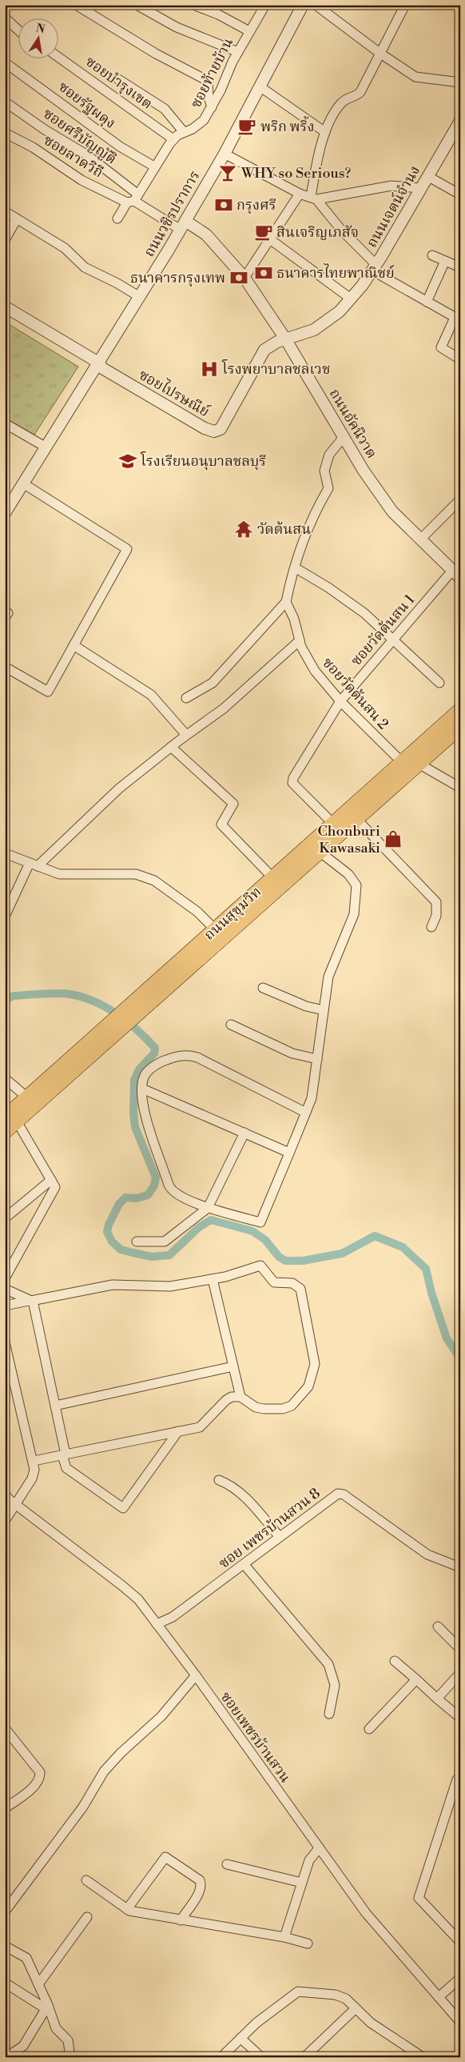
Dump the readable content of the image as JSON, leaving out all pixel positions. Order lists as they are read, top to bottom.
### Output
{
  "streets": {
    "main road": ["ถนนสุขุมวิท"],
    "street": [
      "ซอยท้ายบ้าน",
      "ซอยบำรุงเขต",
      "ซอยรัฐผดุง",
      "ซอยศรีบัญญัติ",
      "ซอยลาดวิถี",
      "ถนนเจตน์จำนง",
      "ถนนวชิรปราการ",
      "ซอยไปรษณีย์",
      "ถนนอัคนิวาต",
      "ซอยวัดต้นสน 1",
      "ซอยวัดต้นสน 2",
      "ซอย เพชรบ้านสวน 8",
      "ซอยเพชรบ้านสวน"
    ]
  },
  "crossings": [
    ["ซอยท้ายบ้าน", "ซอยบำรุงเขต"],
    ["ซอยท้ายบ้าน", "ซอยรัฐผดุง"],
    ["ซอยท้ายบ้าน", "ซอยศรีบัญญัติ"],
    ["ซอยท้ายบ้าน", "ซอยลาดวิถี"],
    ["ซอยศรีบัญญัติ", "ซอยลาดวิถี"],
    ["ซอยลาดวิถี", "ถนนวชิรปราการ"],
    ["ซอยลาดวิถี", "ถนนอัคนิวาต"],
    ["ถนนเจตน์จำนง", "ซอยไปรษณีย์"],
    ["ถนนเจตน์จำนง", "ถนนอัคนิวาต"],
    ["ถนนวชิรปราการ", "ซอยไปรษณีย์"],
    ["ถนนวชิรปราการ", "ถนนอัคนิวาต"],
    ["ซอยไปรษณีย์", "ถนนอัคนิวาต"],
    ["ถนนอัคนิวาต", "ซอยวัดต้นสน 1"],
    ["ซอยวัดต้นสน 1", "ซอยวัดต้นสน 2"],
    ["ซอยวัดต้นสน 1", "ถนนสุขุมวิท"],
    ["ซอยวัดต้นสน 2", "ถนนสุขุมวิท"],
    ["ซอย เพชรบ้านสวน 8", "ซอยเพชรบ้านสวน"]
  ],
  "places": {
    "cafe": ["พริก พริ้ง", "สินเจริญเภสัจ"],
    "bar": ["WHY so Serious?"],
    "bank": ["กรุงศรี", "ธนาคารไทยพาณิชย์", "ธนาคารกรุงเทพ"],
    "hospital": ["โรงพยาบาลชลเวช"],
    "school or university": ["โรงเรียนอนุบาลชลบุรี"],
    "temple": ["วัดต้นสน"],
    "shop": ["Chonburi Kawasaki"]
  },
  "north": "top"
}
